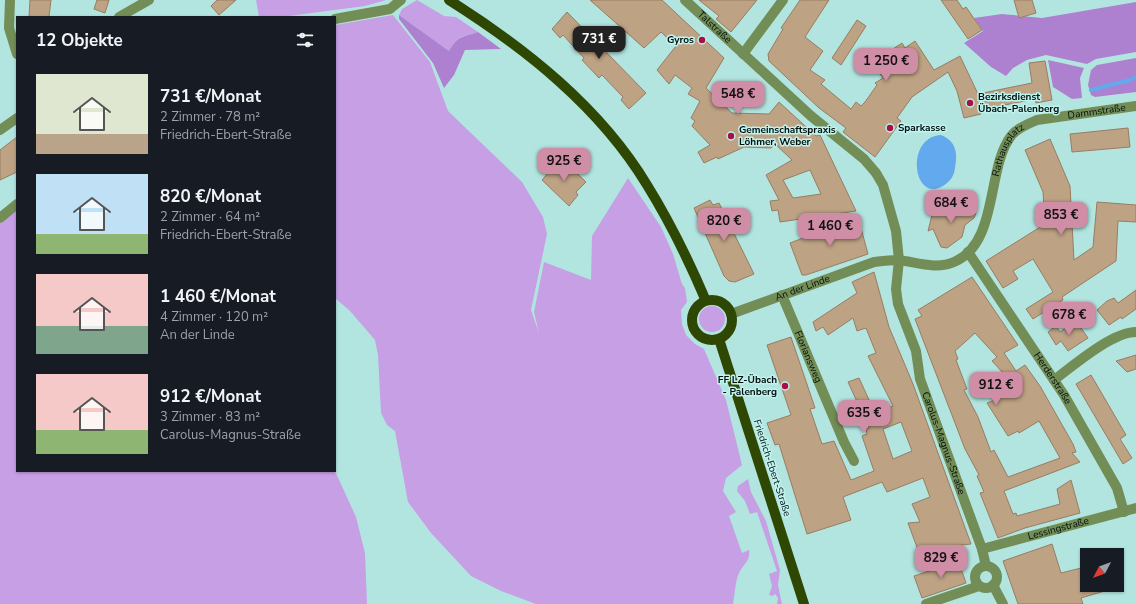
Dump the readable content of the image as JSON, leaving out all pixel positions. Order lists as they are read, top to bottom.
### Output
{
  "streets": {
    "main road": ["Friedrich-Ebert-Straße"],
    "street": [
      "Talstraße",
      "Dammstraße",
      "Rathausplatz",
      "An der Linde",
      "Floriansweg",
      "Herderstraße",
      "Carolus-Magnus-Straße",
      "Lessingstraße"
    ]
  },
  "crossings": [
    ["Talstraße", "Rathausplatz"],
    ["Talstraße", "Carolus-Magnus-Straße"],
    ["Dammstraße", "Rathausplatz"],
    ["Rathausplatz", "An der Linde"],
    ["Rathausplatz", "Herderstraße"],
    ["Rathausplatz", "Carolus-Magnus-Straße"],
    ["An der Linde", "Floriansweg"],
    ["An der Linde", "Friedrich-Ebert-Straße"],
    ["Herderstraße", "Lessingstraße"],
    ["Carolus-Magnus-Straße", "Lessingstraße"]
  ],
  "places": [
    "Gyros",
    "Bezirksdienst Übach-Palenberg",
    "Sparkasse",
    "Gemeinschaftspraxis Löhmer, Weber",
    "FF LZ-Übach - Palenberg"
  ],
  "north": "bottom left",
  "page": {
    "heading": "12 Objekte",
    "price": [
      "731 €",
      "1 250 €",
      "548 €",
      "925 €",
      "684 €",
      "853 €",
      "820 €",
      "1 460 €",
      "678 €",
      "912 €",
      "635 €",
      "829 €"
    ],
    "list": [
      {
        "name": "731 €/Monat",
        "note": "2 Zimmer · 78 m² · Friedrich-Ebert-Straße"
      },
      {
        "name": "820 €/Monat",
        "note": "2 Zimmer · 64 m² · Friedrich-Ebert-Straße"
      },
      {
        "name": "1 460 €/Monat",
        "note": "4 Zimmer · 120 m² · An der Linde"
      },
      {
        "name": "912 €/Monat",
        "note": "3 Zimmer · 83 m² · Carolus-Magnus-Straße"
      }
    ]
  }
}
